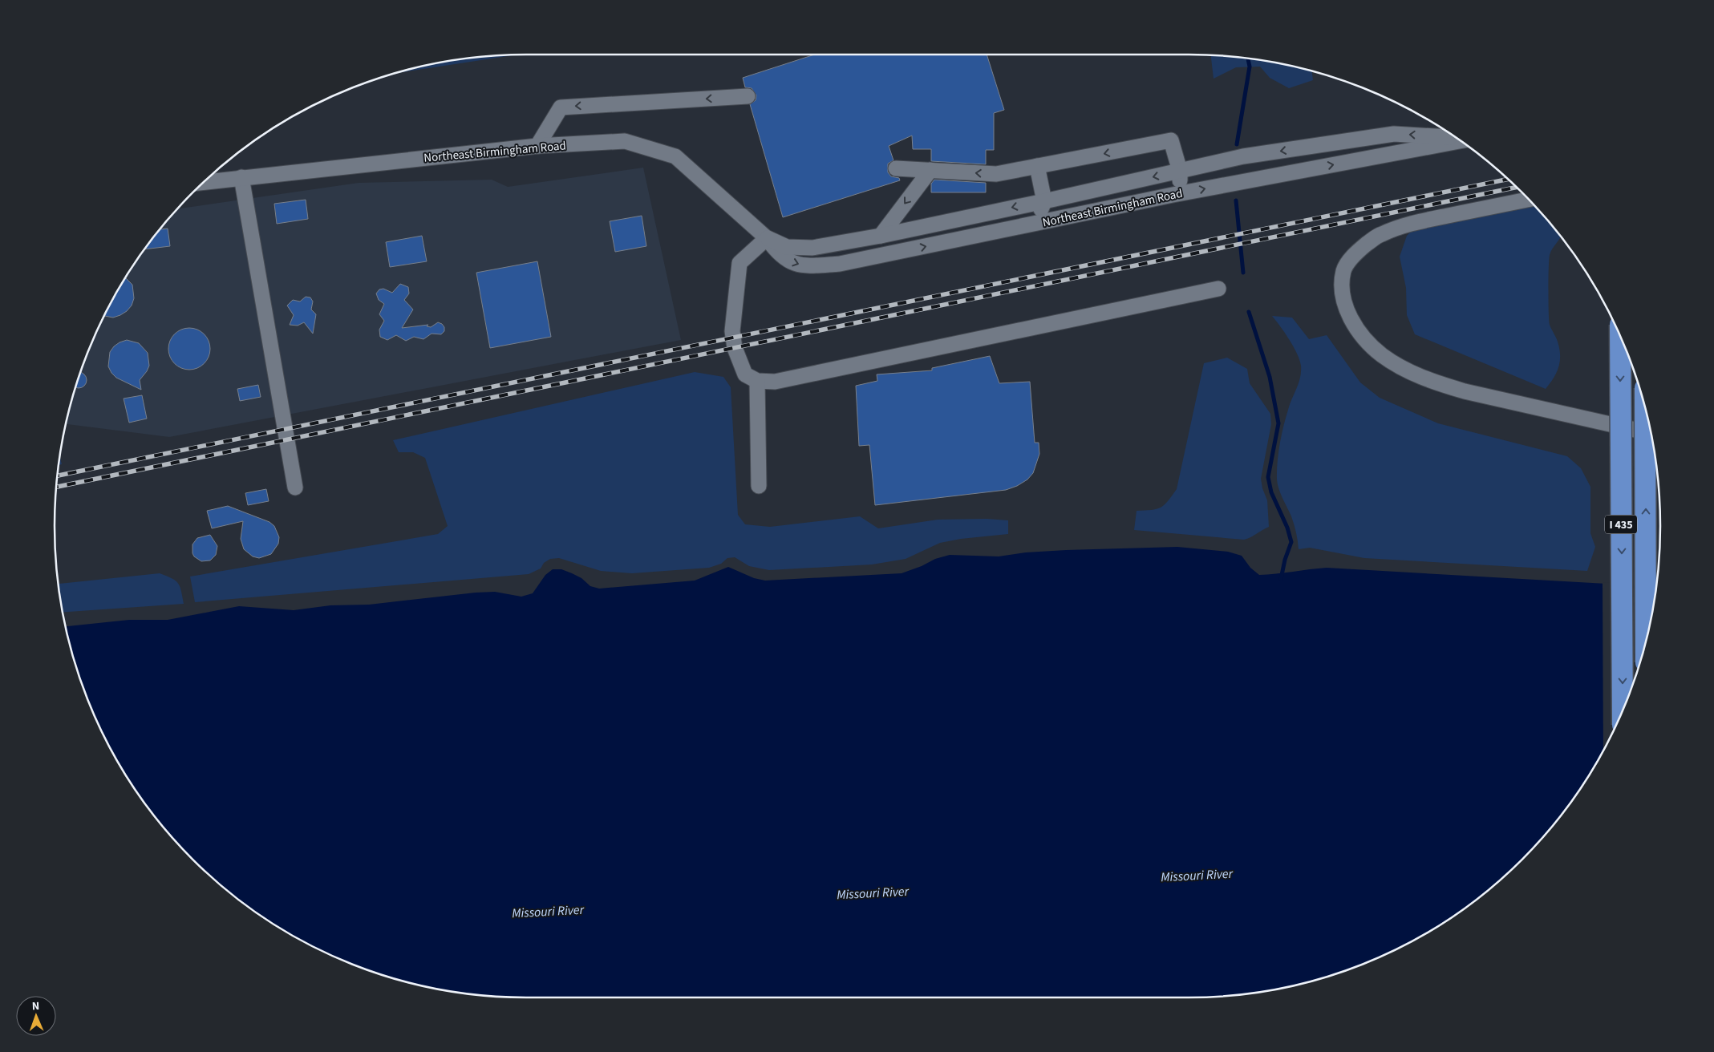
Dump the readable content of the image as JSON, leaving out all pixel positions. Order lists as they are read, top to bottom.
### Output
{
  "streets": {
    "highway": ["I 435"],
    "street": ["Northeast Birmingham Road"]
  },
  "water": ["Missouri River"],
  "north": "top"
}
